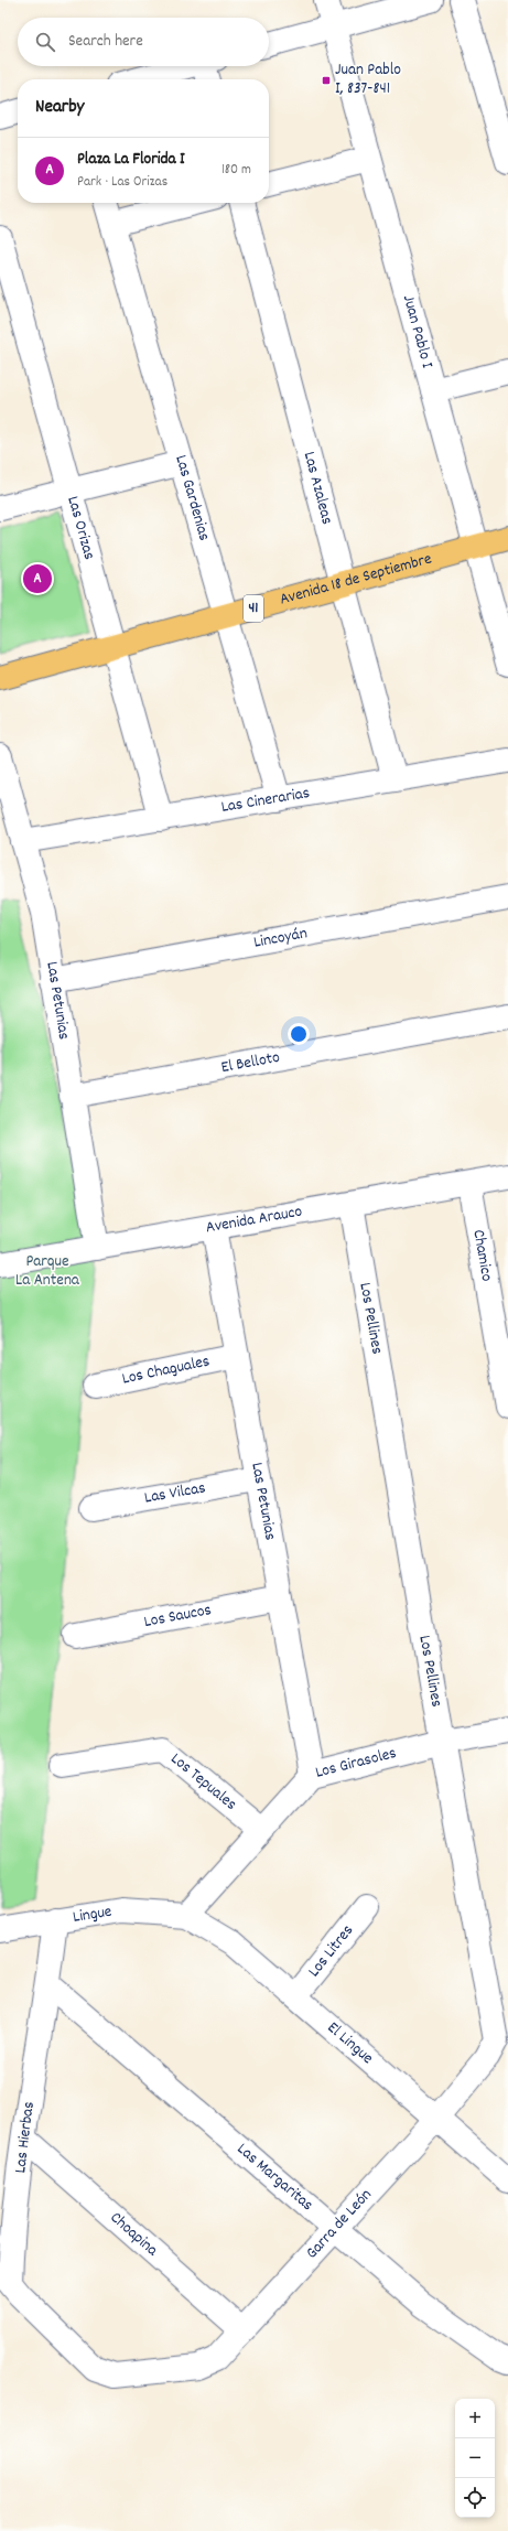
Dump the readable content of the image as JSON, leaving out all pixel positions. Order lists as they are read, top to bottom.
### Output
{
  "streets": {
    "main road": ["Avenida 18 de Septiembre", "41"],
    "street": [
      "Juan Pablo I",
      "Las Azaleas",
      "Las Gardenias",
      "Las Orizas",
      "Las Cinerarias",
      "Lincoyán",
      "Las Petunias",
      "El Belloto",
      "Avenida Arauco",
      "Chamico",
      "Los Pellines",
      "Los Chaguales",
      "Las Vilcas",
      "Los Saucos",
      "Los Girasoles",
      "Los Tepuales",
      "Lingue",
      "Los Litres",
      "El Lingue",
      "Las Hierbas",
      "Las Margaritas",
      "Garra de León",
      "Choapina"
    ]
  },
  "crossings": [
    ["Juan Pablo I", "Avenida 18 de Septiembre"],
    ["Las Azaleas", "Avenida 18 de Septiembre"],
    ["Las Azaleas", "Las Cinerarias"],
    ["Las Gardenias", "Avenida 18 de Septiembre"],
    ["Las Gardenias", "Las Cinerarias"],
    ["Las Orizas", "Avenida 18 de Septiembre"],
    ["Las Orizas", "Las Cinerarias"],
    ["Las Cinerarias", "Las Petunias"],
    ["Lincoyán", "Las Petunias"],
    ["Las Petunias", "El Belloto"],
    ["Las Petunias", "Avenida Arauco"],
    ["Las Petunias", "Los Chaguales"],
    ["Las Petunias", "Las Vilcas"],
    ["Las Petunias", "Los Saucos"],
    ["Las Petunias", "Los Girasoles"],
    ["Avenida Arauco", "Chamico"],
    ["Avenida Arauco", "Los Pellines"],
    ["Los Pellines", "Los Girasoles"],
    ["Los Pellines", "El Lingue"],
    ["Los Pellines", "Garra de León"],
    ["Los Girasoles", "Los Tepuales"],
    ["Los Girasoles", "Lingue"],
    ["Los Girasoles", "El Lingue"],
    ["Lingue", "El Lingue"],
    ["Lingue", "Las Hierbas"],
    ["Los Litres", "El Lingue"],
    ["El Lingue", "Garra de León"],
    ["Las Hierbas", "Las Margaritas"],
    ["Las Hierbas", "Garra de León"],
    ["Las Hierbas", "Choapina"],
    ["Las Margaritas", "Garra de León"],
    ["Garra de León", "Choapina"]
  ],
  "parks": ["Parque La Antena"],
  "places": {
    "transit": ["Juan Pablo I, 837-841"]
  },
  "page": {
    "search": "Search here",
    "heading": "Nearby",
    "list": [
      {
        "mark": "A",
        "name": "Plaza La Florida I",
        "note": "Park · Las Orizas",
        "value": "180 m"
      }
    ],
    "pins": "A",
    "map_buttons": ["+", "−"]
  }
}
